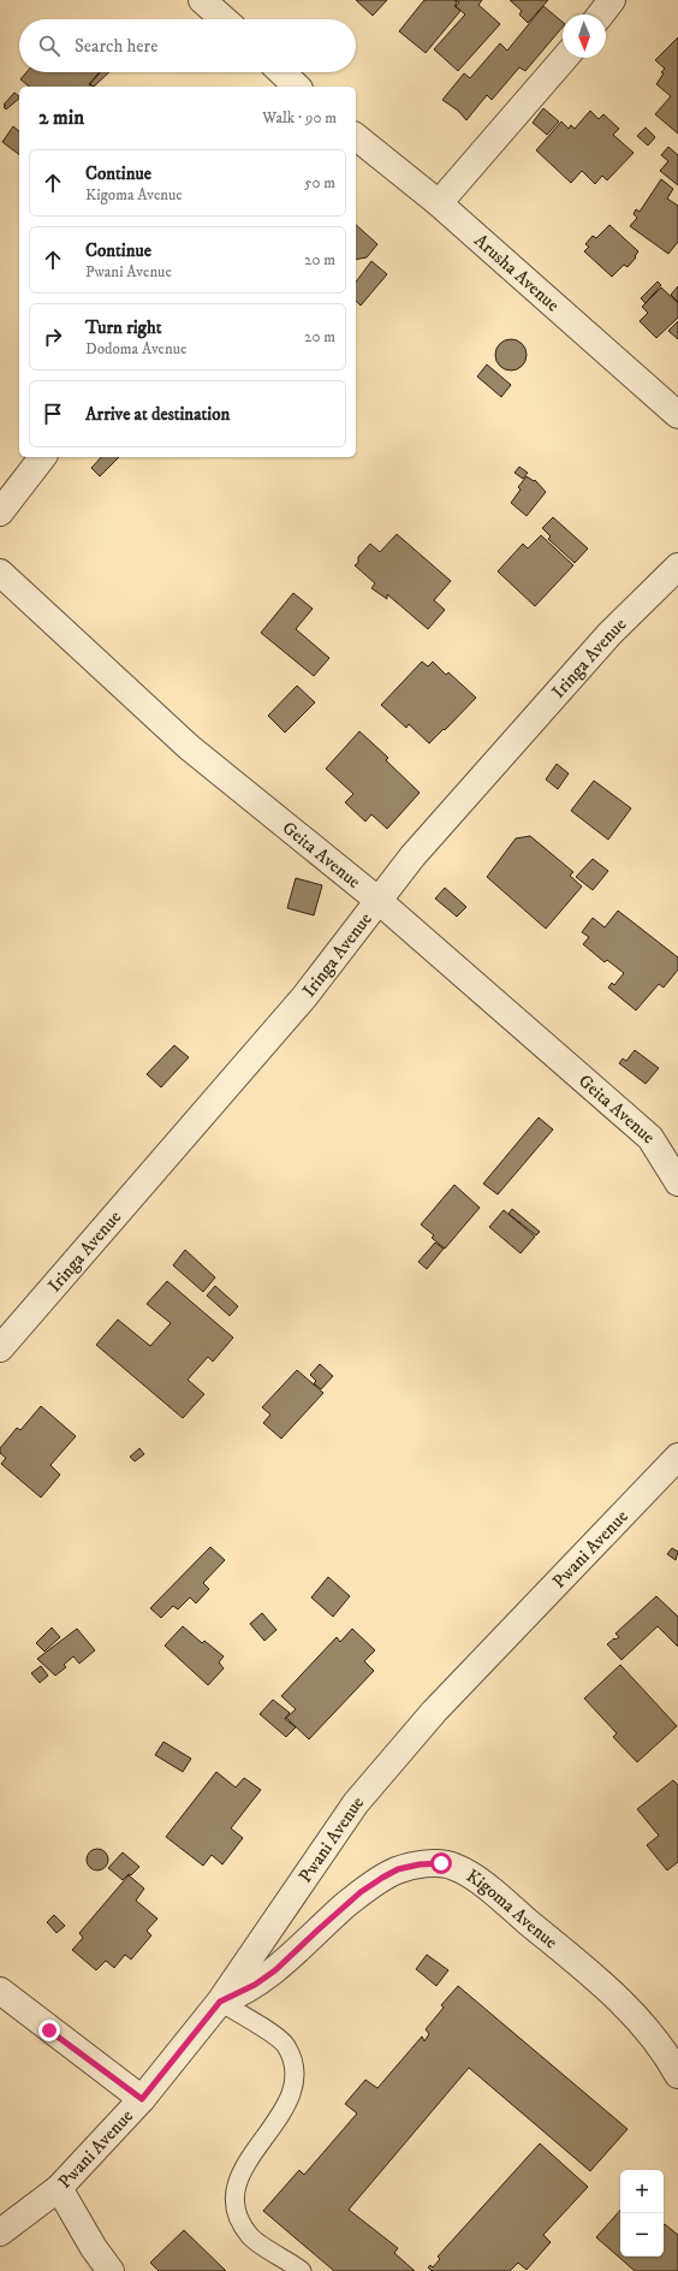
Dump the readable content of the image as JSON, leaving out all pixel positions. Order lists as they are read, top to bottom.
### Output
{
  "streets": {
    "street": [
      "Arusha Avenue",
      "Iringa Avenue",
      "Geita Avenue",
      "Pwani Avenue",
      "Kigoma Avenue"
    ]
  },
  "crossings": [
    ["Iringa Avenue", "Geita Avenue"],
    ["Pwani Avenue", "Kigoma Avenue"]
  ],
  "north": "bottom",
  "page": {
    "search": "Search here",
    "heading": ["2 min", "Walk · 90 m"],
    "list": [
      ["Continue", "Kigoma Avenue", "50 m"],
      ["Continue", "Pwani Avenue", "20 m"],
      ["Turn right", "Dodoma Avenue", "20 m"],
      "Arrive at destination"
    ],
    "map_buttons": ["+", "−"]
  }
}
